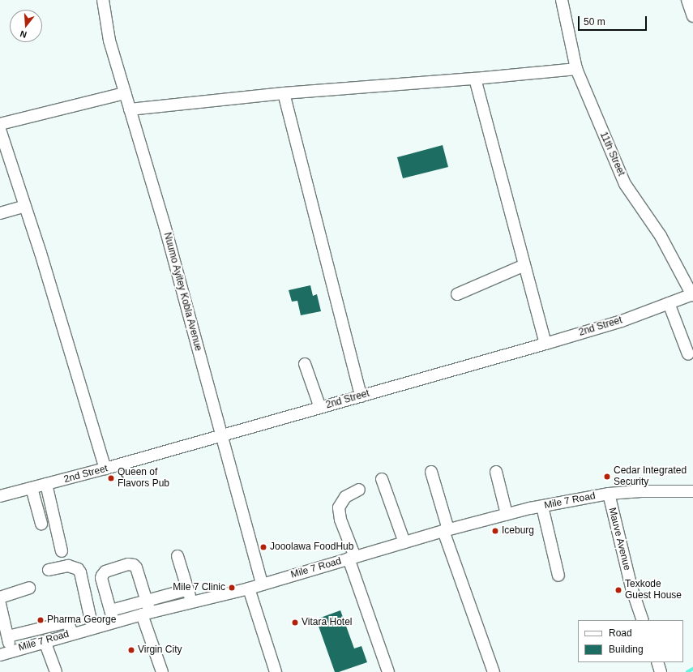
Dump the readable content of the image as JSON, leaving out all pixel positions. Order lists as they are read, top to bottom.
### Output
{
  "streets": {
    "street": [
      "11th Street",
      "Nuumo Ayitey Kobla Avenue",
      "2nd Street",
      "Mile 7 Road",
      "Mauve Avenue"
    ]
  },
  "crossings": [
    ["11th Street", "2nd Street"],
    ["Nuumo Ayitey Kobla Avenue", "2nd Street"],
    ["Nuumo Ayitey Kobla Avenue", "Mile 7 Road"],
    ["Mile 7 Road", "Mauve Avenue"]
  ],
  "places": [
    "Cedar Integrated Security",
    "Queen of Flavors Pub",
    "Iceburg",
    "Jooolawa FoodHub",
    "Mile 7 Clinic",
    "Texkode Guest House",
    "Pharma George",
    "Vitara Hotel",
    "Virgin City"
  ],
  "legend": ["Road", "Building"],
  "scale_bar": "50 m",
  "north": "bottom"
}
